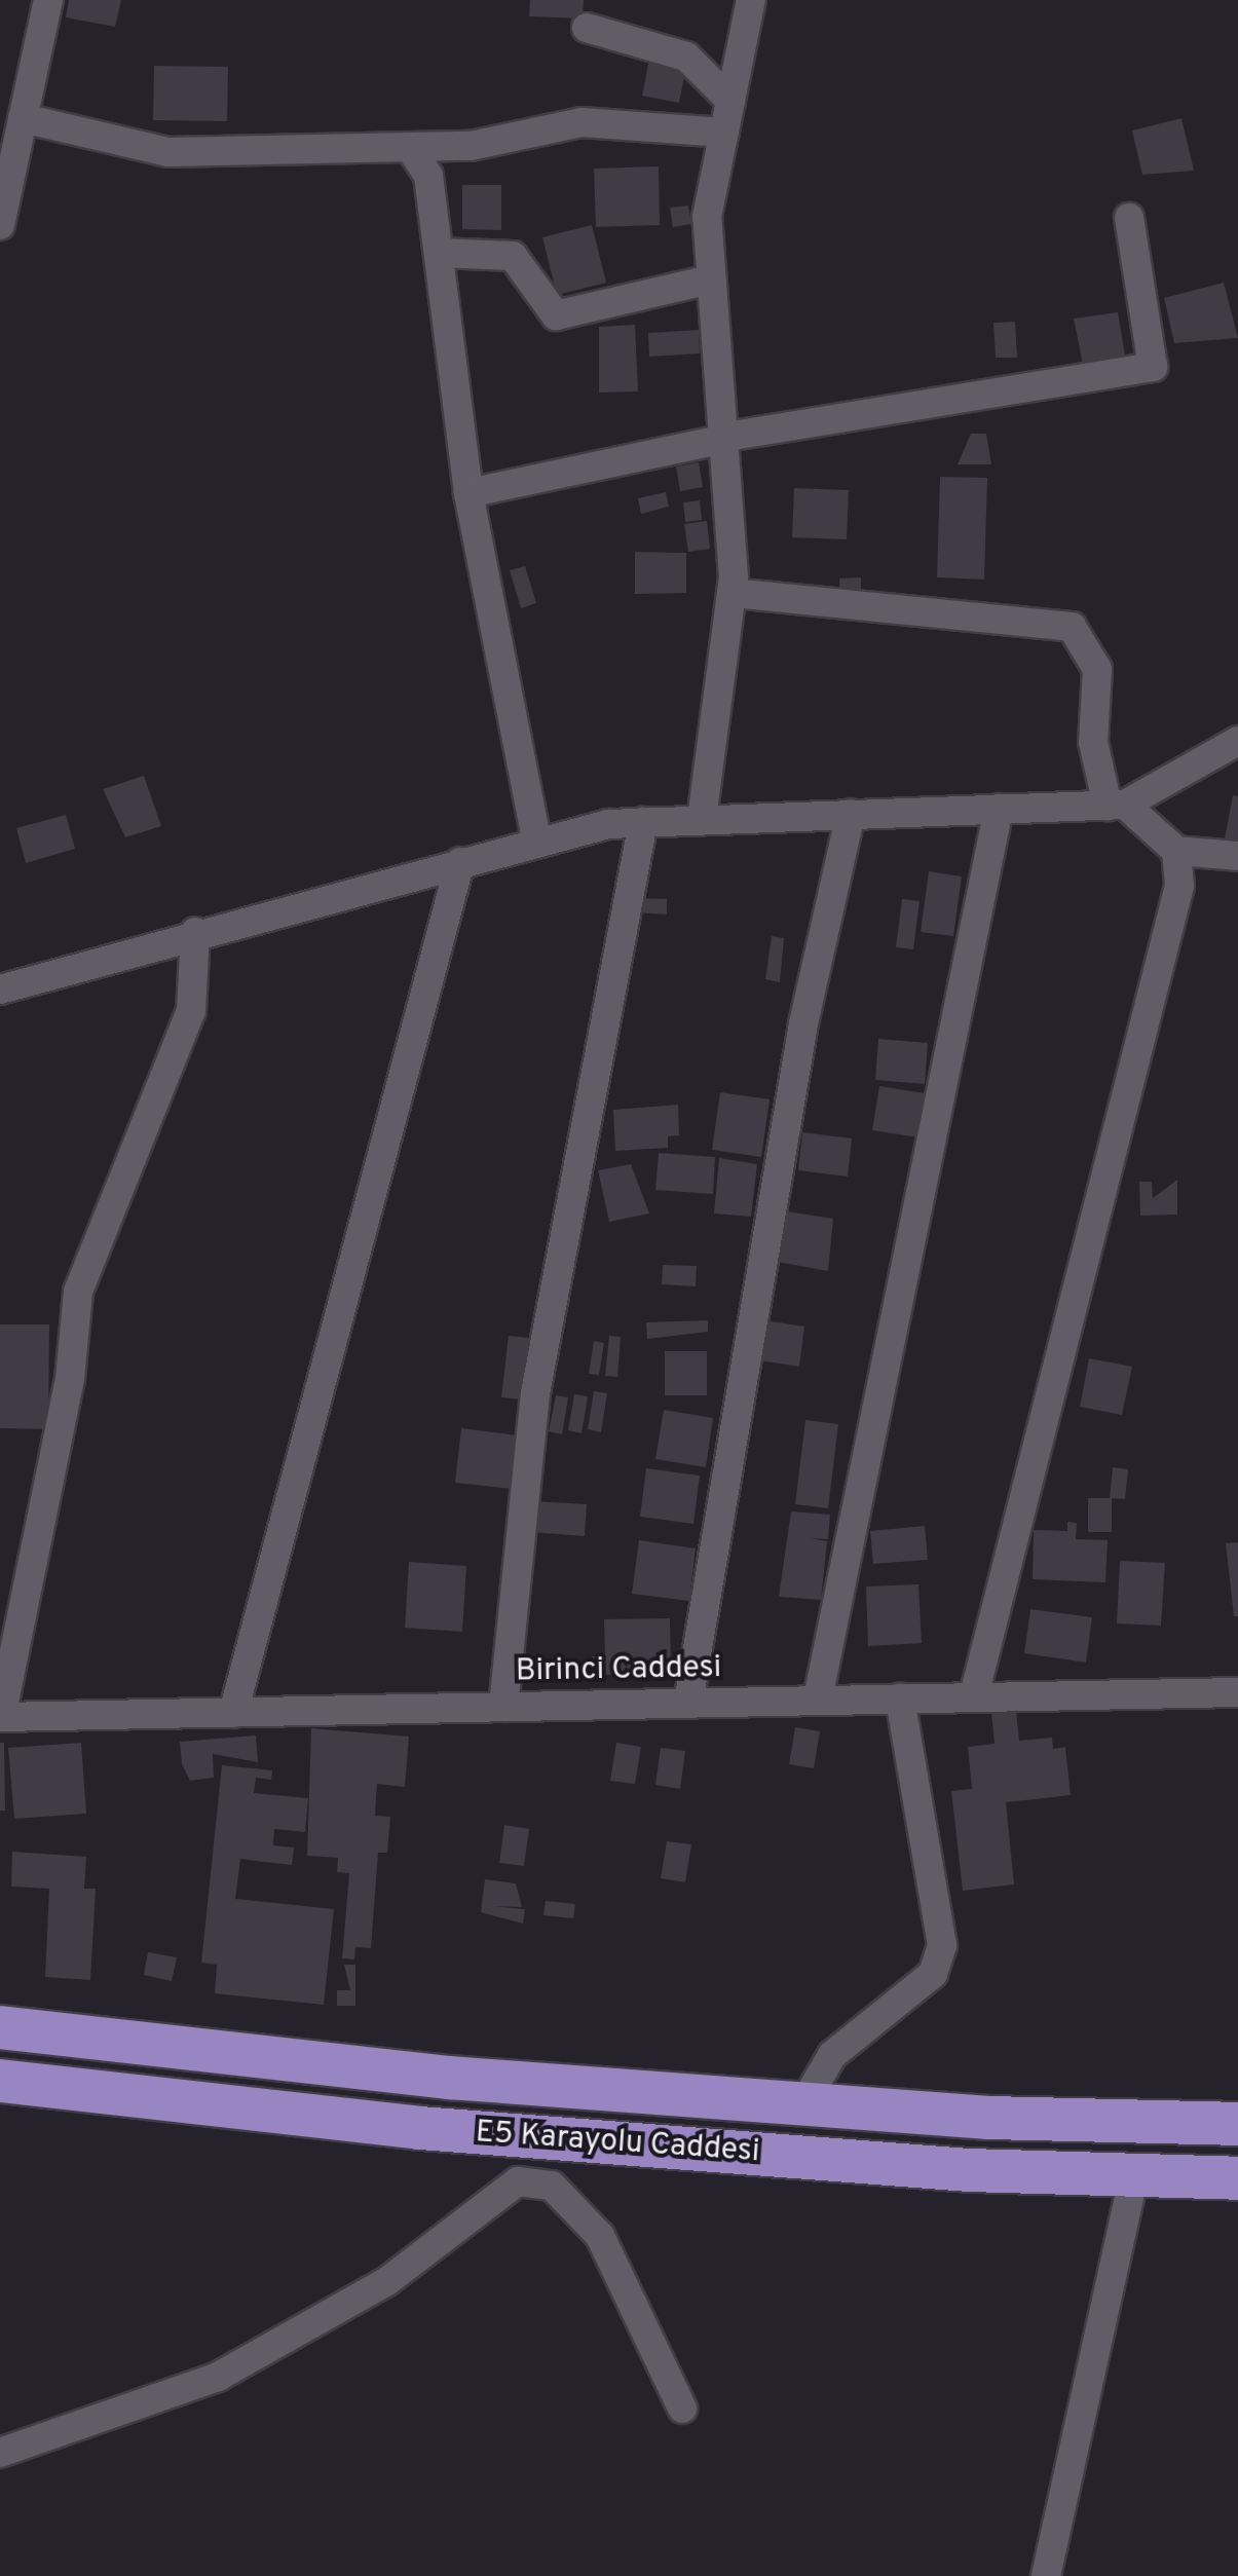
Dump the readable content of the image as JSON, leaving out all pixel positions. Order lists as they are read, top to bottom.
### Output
{
  "streets": {
    "highway": ["E5 Karayolu Caddesi"],
    "street": ["Birinci Caddesi"]
  }
}
